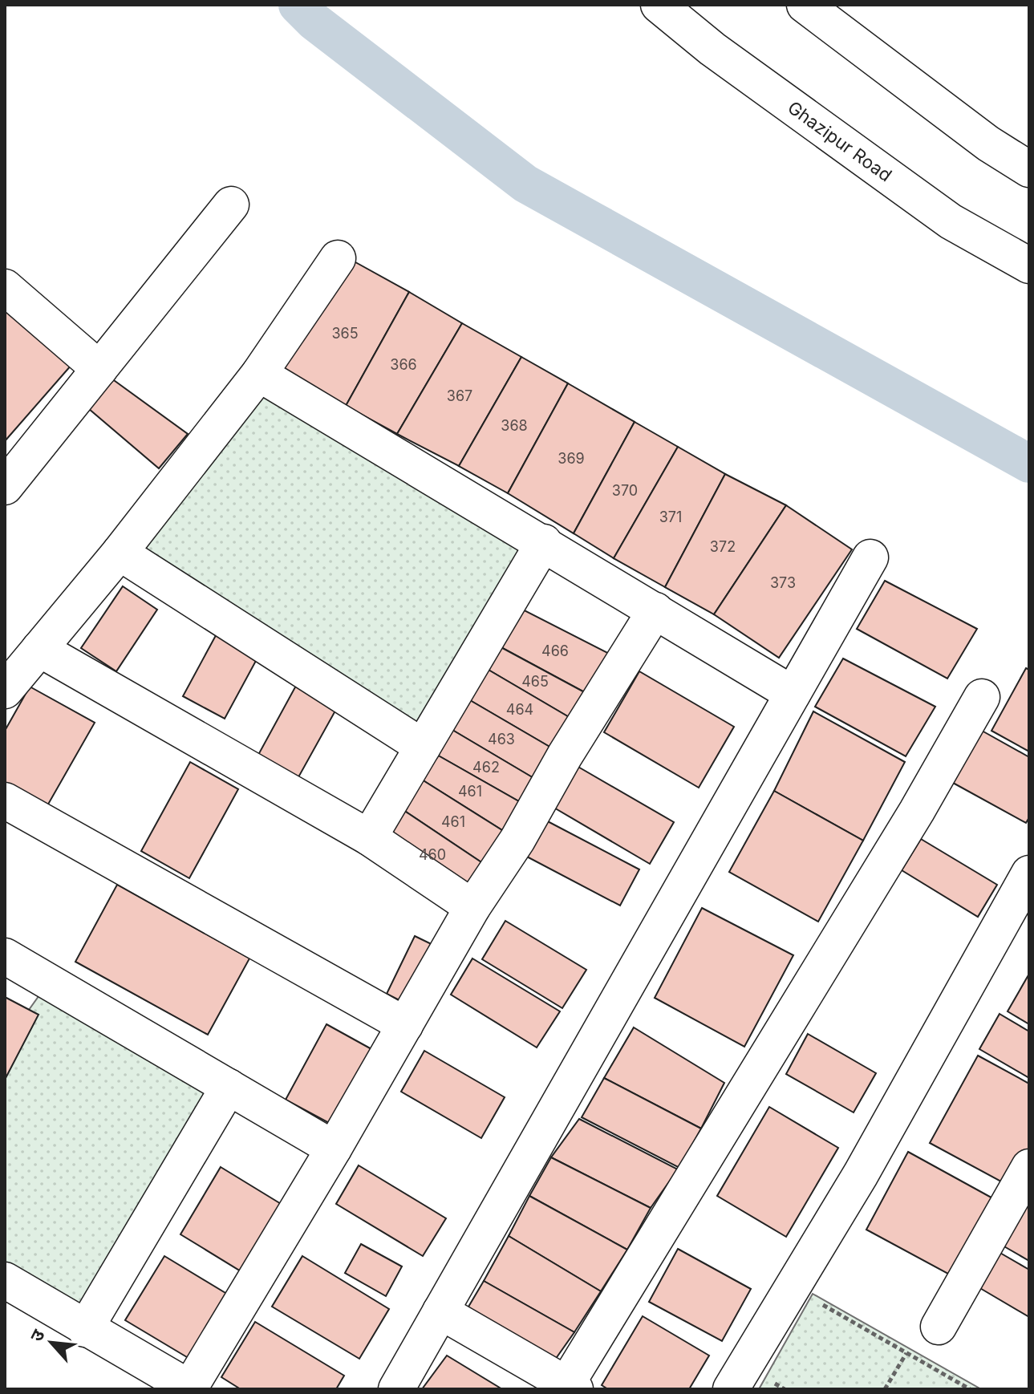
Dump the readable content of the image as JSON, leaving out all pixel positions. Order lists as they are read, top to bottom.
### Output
{
  "streets": {
    "street": ["Ghazipur Road"]
  },
  "house_numbers": [
    "365",
    "366",
    "367",
    "368",
    "369",
    "370",
    "371",
    "372",
    "373",
    "466",
    "465",
    "464",
    "463",
    "462",
    "461",
    "461",
    "460"
  ],
  "north": "top left"
}
